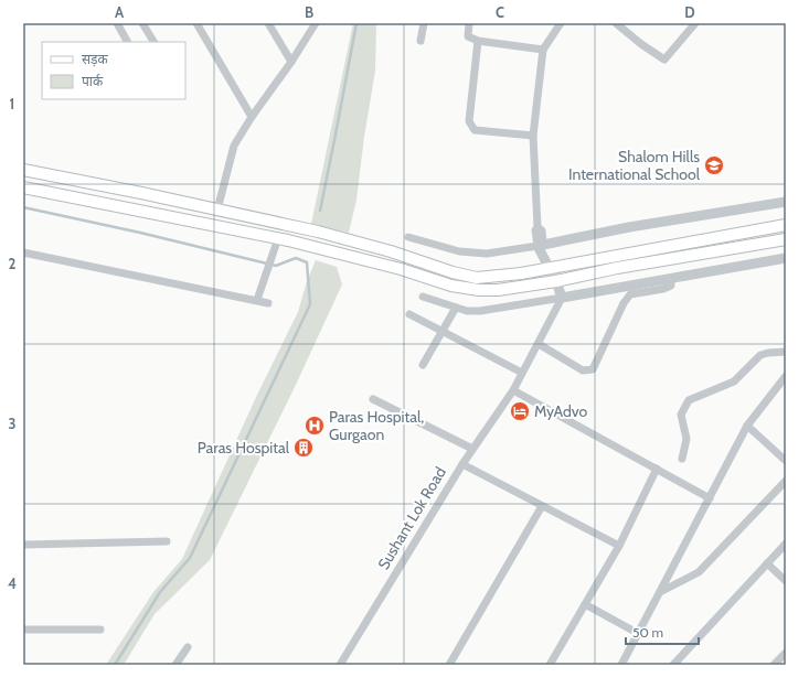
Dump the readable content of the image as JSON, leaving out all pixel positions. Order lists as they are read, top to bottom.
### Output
{
  "streets": {
    "street": ["Sushant Lok Road"]
  },
  "places": {
    "school or university": ["Shalom Hills International School"],
    "hotel": ["MyAdvo"],
    "hospital": ["Paras Hospital, Gurgaon"],
    "building": ["Paras Hospital"]
  },
  "legend": ["सड़क", "पार्क"],
  "scale_bar": "50 m",
  "grid": {
    "columns": [
      "A",
      "B",
      "C",
      "D"
    ],
    "rows": [
      "1",
      "2",
      "3",
      "4"
    ]
  }
}
